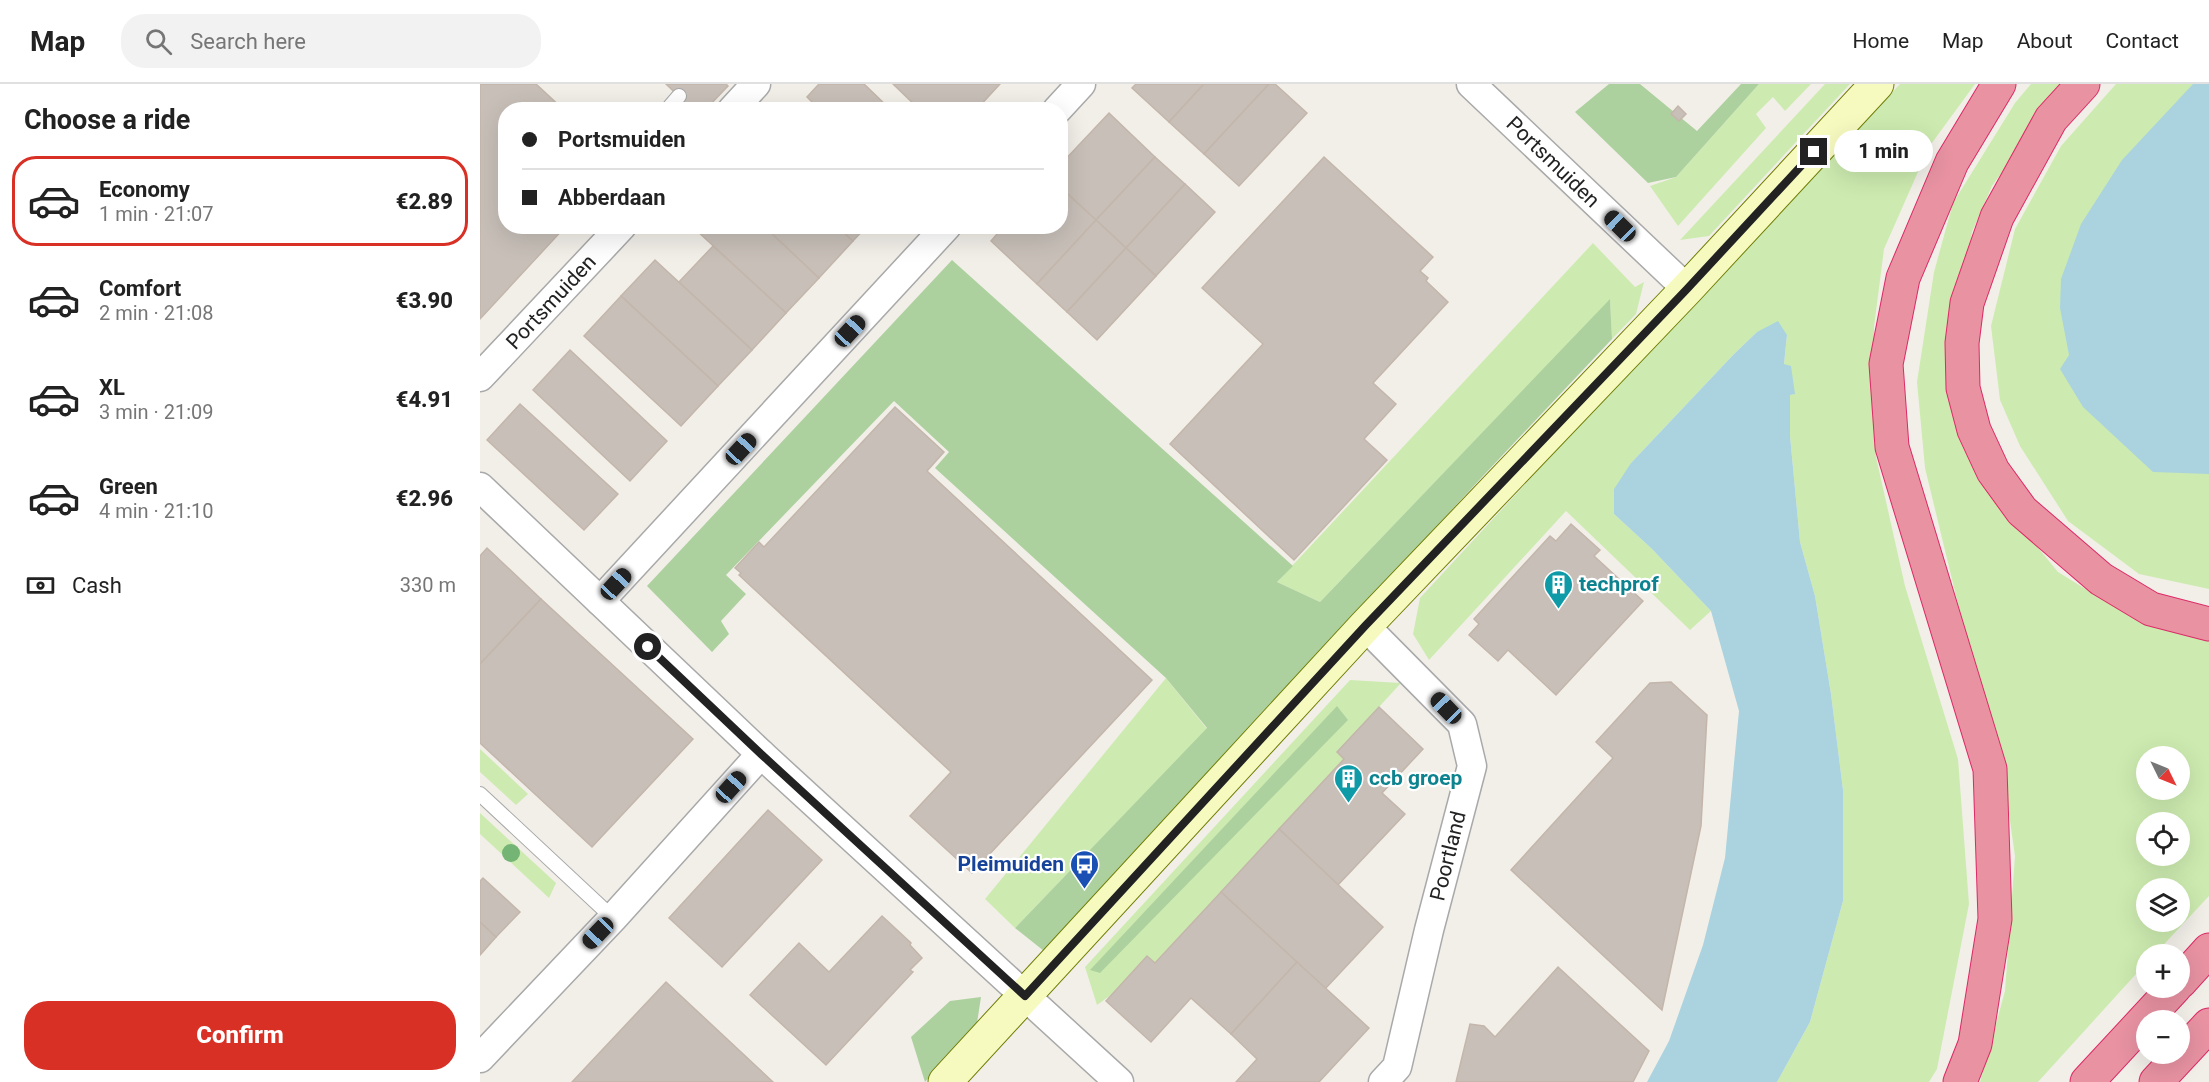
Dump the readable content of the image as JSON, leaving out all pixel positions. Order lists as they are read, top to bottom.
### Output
{
  "streets": {
    "street": ["Portsmuiden", "Poortland"]
  },
  "places": {
    "building": ["techprof", "ccb groep"],
    "bus stop": ["Pleimuiden"]
  },
  "north": "bottom right",
  "page": {
    "header": "Map",
    "search": "Search here",
    "nav": [
      "Home",
      "Map",
      "About",
      "Contact"
    ],
    "heading": "Choose a ride",
    "banner": ["Portsmuiden", "Abberdaan"],
    "bubble": "1 min",
    "list": [
      {
        "name": "Economy",
        "note": "1 min · 21:07",
        "value": "€2.89"
      },
      {
        "name": "Comfort",
        "note": "2 min · 21:08",
        "value": "€3.90"
      },
      {
        "name": "XL",
        "note": "3 min · 21:09",
        "value": "€4.91"
      },
      {
        "name": "Green",
        "note": "4 min · 21:10",
        "value": "€2.96"
      }
    ],
    "pay": ["Cash", "330 m"],
    "map_buttons": ["+", "−"],
    "buttons": "Confirm"
  }
}
